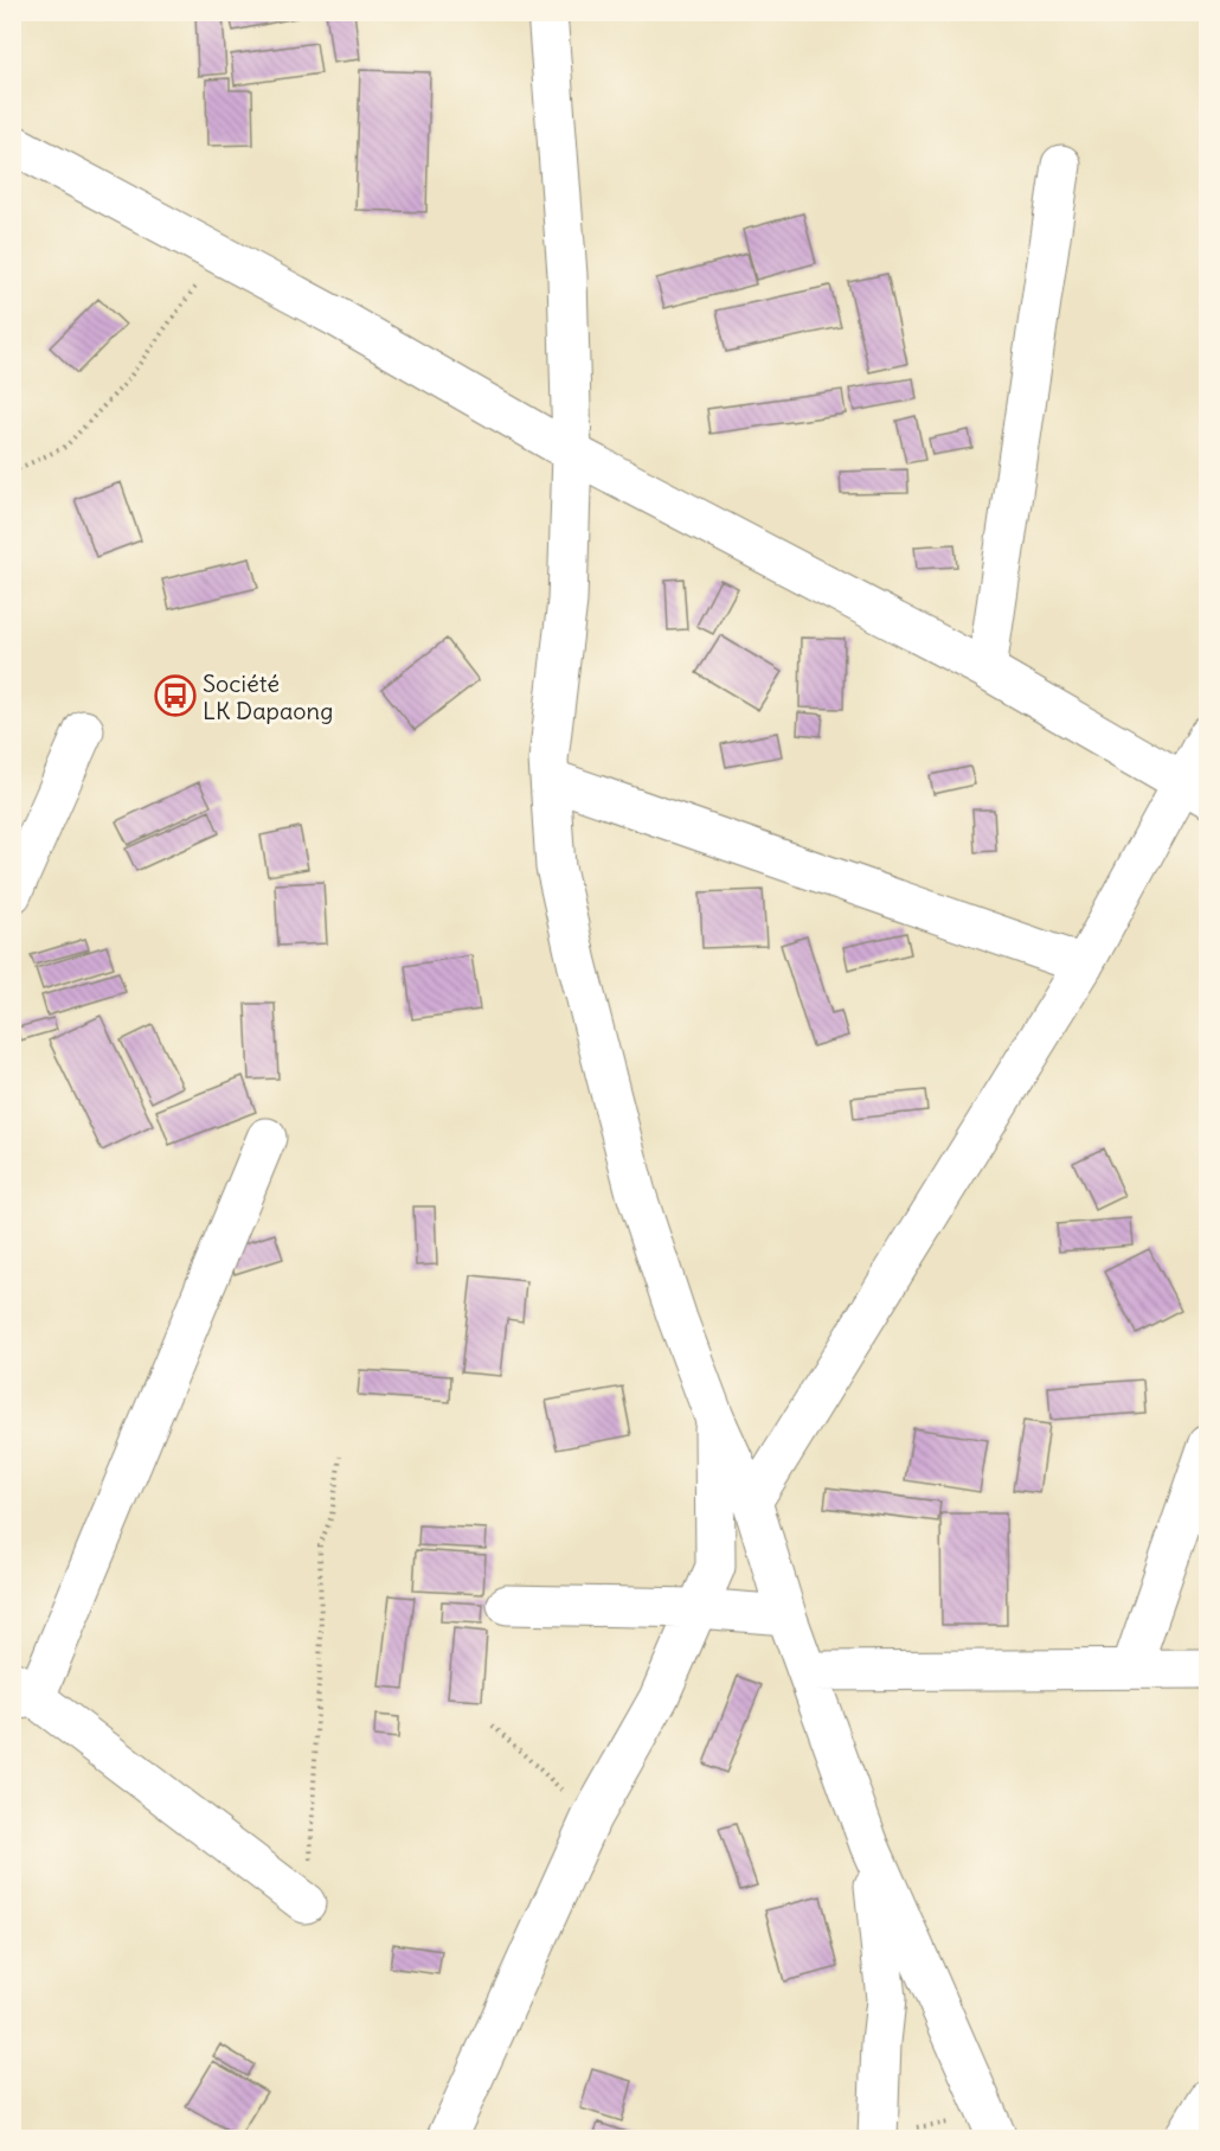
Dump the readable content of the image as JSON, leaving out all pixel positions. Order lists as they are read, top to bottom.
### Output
{
  "places": {
    "bus stop": ["Société LK Dapaong"]
  }
}
